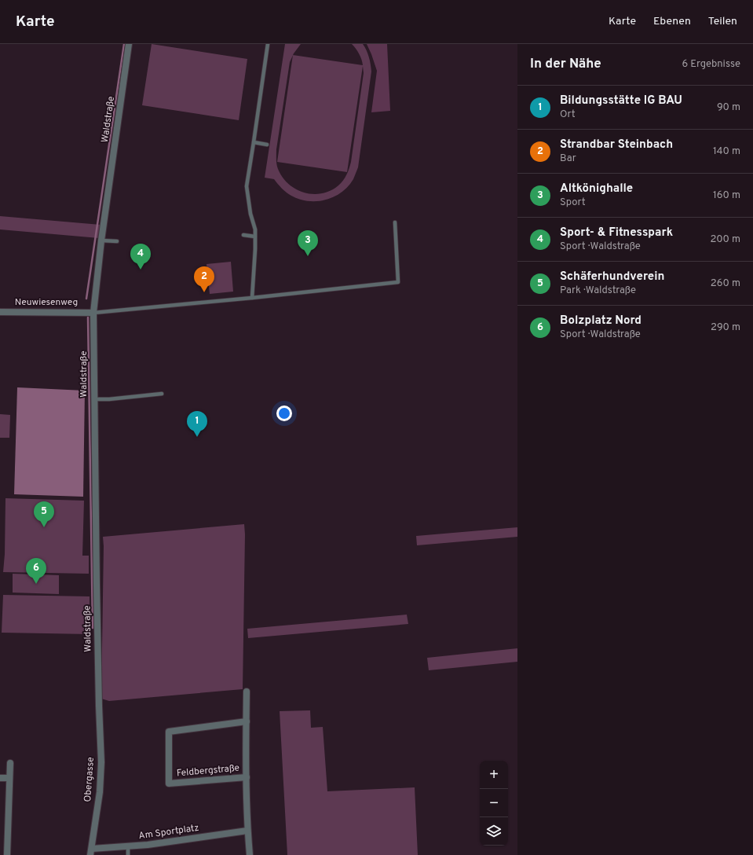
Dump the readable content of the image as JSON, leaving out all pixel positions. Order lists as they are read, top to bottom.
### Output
{
  "streets": {
    "street": [
      "Waldstraße",
      "Neuwiesenweg",
      "Feldbergstraße",
      "Obergasse",
      "Am Sportplatz"
    ]
  },
  "crossings": [
    ["Waldstraße", "Neuwiesenweg"],
    ["Waldstraße", "Obergasse"],
    ["Feldbergstraße", "Am Sportplatz"],
    ["Obergasse", "Am Sportplatz"]
  ],
  "page": {
    "header": "Karte",
    "nav": ["Karte", "Ebenen", "Teilen"],
    "heading": ["In der Nähe", "6 Ergebnisse"],
    "list": [
      {
        "mark": "1",
        "name": "Bildungsstätte IG BAU",
        "note": "Ort",
        "value": "90 m"
      },
      {
        "mark": "2",
        "name": "Strandbar Steinbach",
        "note": "Bar",
        "value": "140 m"
      },
      {
        "mark": "3",
        "name": "Altkönighalle",
        "note": "Sport",
        "value": "160 m"
      },
      {
        "mark": "4",
        "name": "Sport- & Fitnesspark",
        "note": "Sport · Waldstraße",
        "value": "200 m"
      },
      {
        "mark": "5",
        "name": "Schäferhundverein",
        "note": "Park · Waldstraße",
        "value": "260 m"
      },
      {
        "mark": "6",
        "name": "Bolzplatz Nord",
        "note": "Sport · Waldstraße",
        "value": "290 m"
      }
    ],
    "pins": [
      "3",
      "4",
      "2",
      "1",
      "5",
      "6"
    ],
    "map_buttons": ["+", "−"]
  }
}
